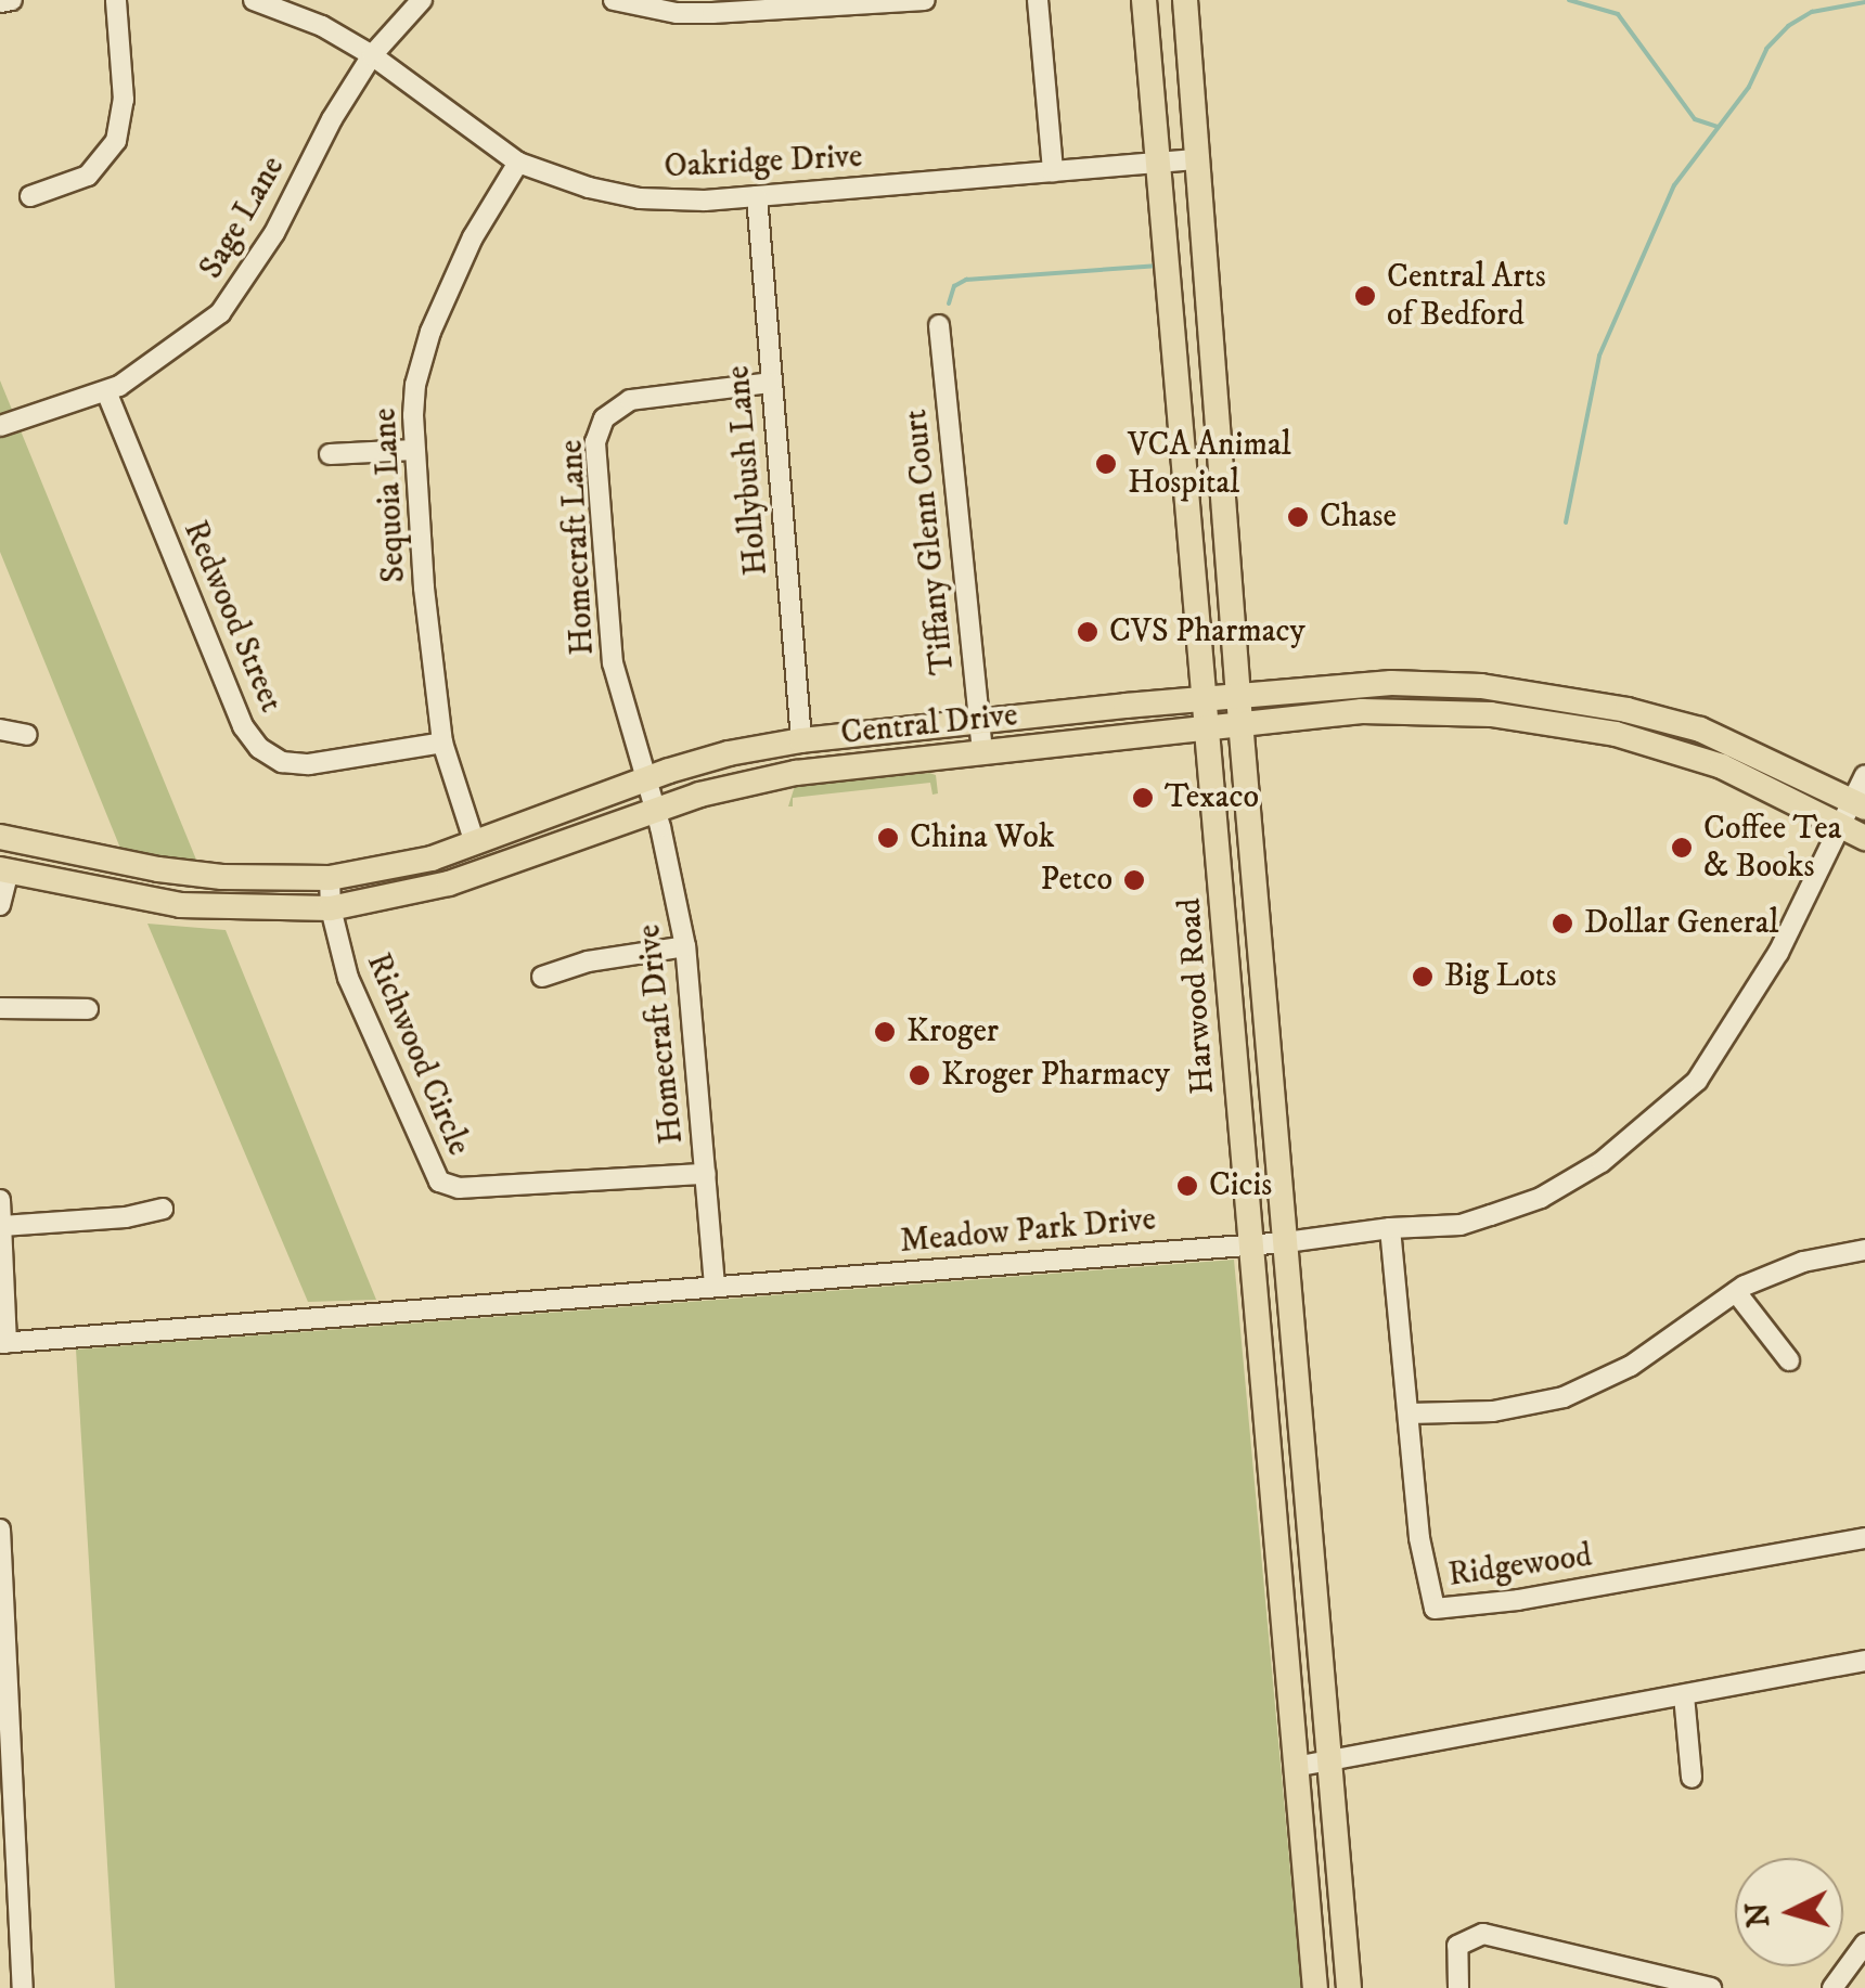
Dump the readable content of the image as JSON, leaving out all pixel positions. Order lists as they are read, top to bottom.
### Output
{
  "streets": {
    "main road": ["Central Drive", "Harwood Road"],
    "street": [
      "Oakridge Drive",
      "Sage Lane",
      "Hollybush Lane",
      "Sequoia Lane",
      "Tiffany Glenn Court",
      "Homecraft Lane",
      "Redwood Street",
      "Homecraft Drive",
      "Richwood Circle",
      "Meadow Park Drive",
      "Ridgewood"
    ]
  },
  "crossings": [
    ["Oakridge Drive", "Sage Lane"],
    ["Oakridge Drive", "Hollybush Lane"],
    ["Oakridge Drive", "Sequoia Lane"],
    ["Oakridge Drive", "Harwood Road"],
    ["Sage Lane", "Redwood Street"],
    ["Hollybush Lane", "Homecraft Lane"],
    ["Hollybush Lane", "Central Drive"],
    ["Sequoia Lane", "Redwood Street"],
    ["Sequoia Lane", "Central Drive"],
    ["Tiffany Glenn Court", "Central Drive"],
    ["Homecraft Lane", "Central Drive"],
    ["Homecraft Lane", "Homecraft Drive"],
    ["Central Drive", "Harwood Road"],
    ["Central Drive", "Homecraft Drive"],
    ["Central Drive", "Richwood Circle"],
    ["Central Drive", "Meadow Park Drive"],
    ["Harwood Road", "Meadow Park Drive"],
    ["Homecraft Drive", "Richwood Circle"],
    ["Homecraft Drive", "Meadow Park Drive"],
    ["Meadow Park Drive", "Ridgewood"]
  ],
  "places": [
    "Central Arts of Bedford",
    "VCA Animal Hospital",
    "Chase",
    "CVS Pharmacy",
    "Texaco",
    "China Wok",
    "Coffee Tea & Books",
    "Petco",
    "Dollar General",
    "Big Lots",
    "Kroger",
    "Kroger Pharmacy",
    "Cicis"
  ],
  "north": "left"
}
